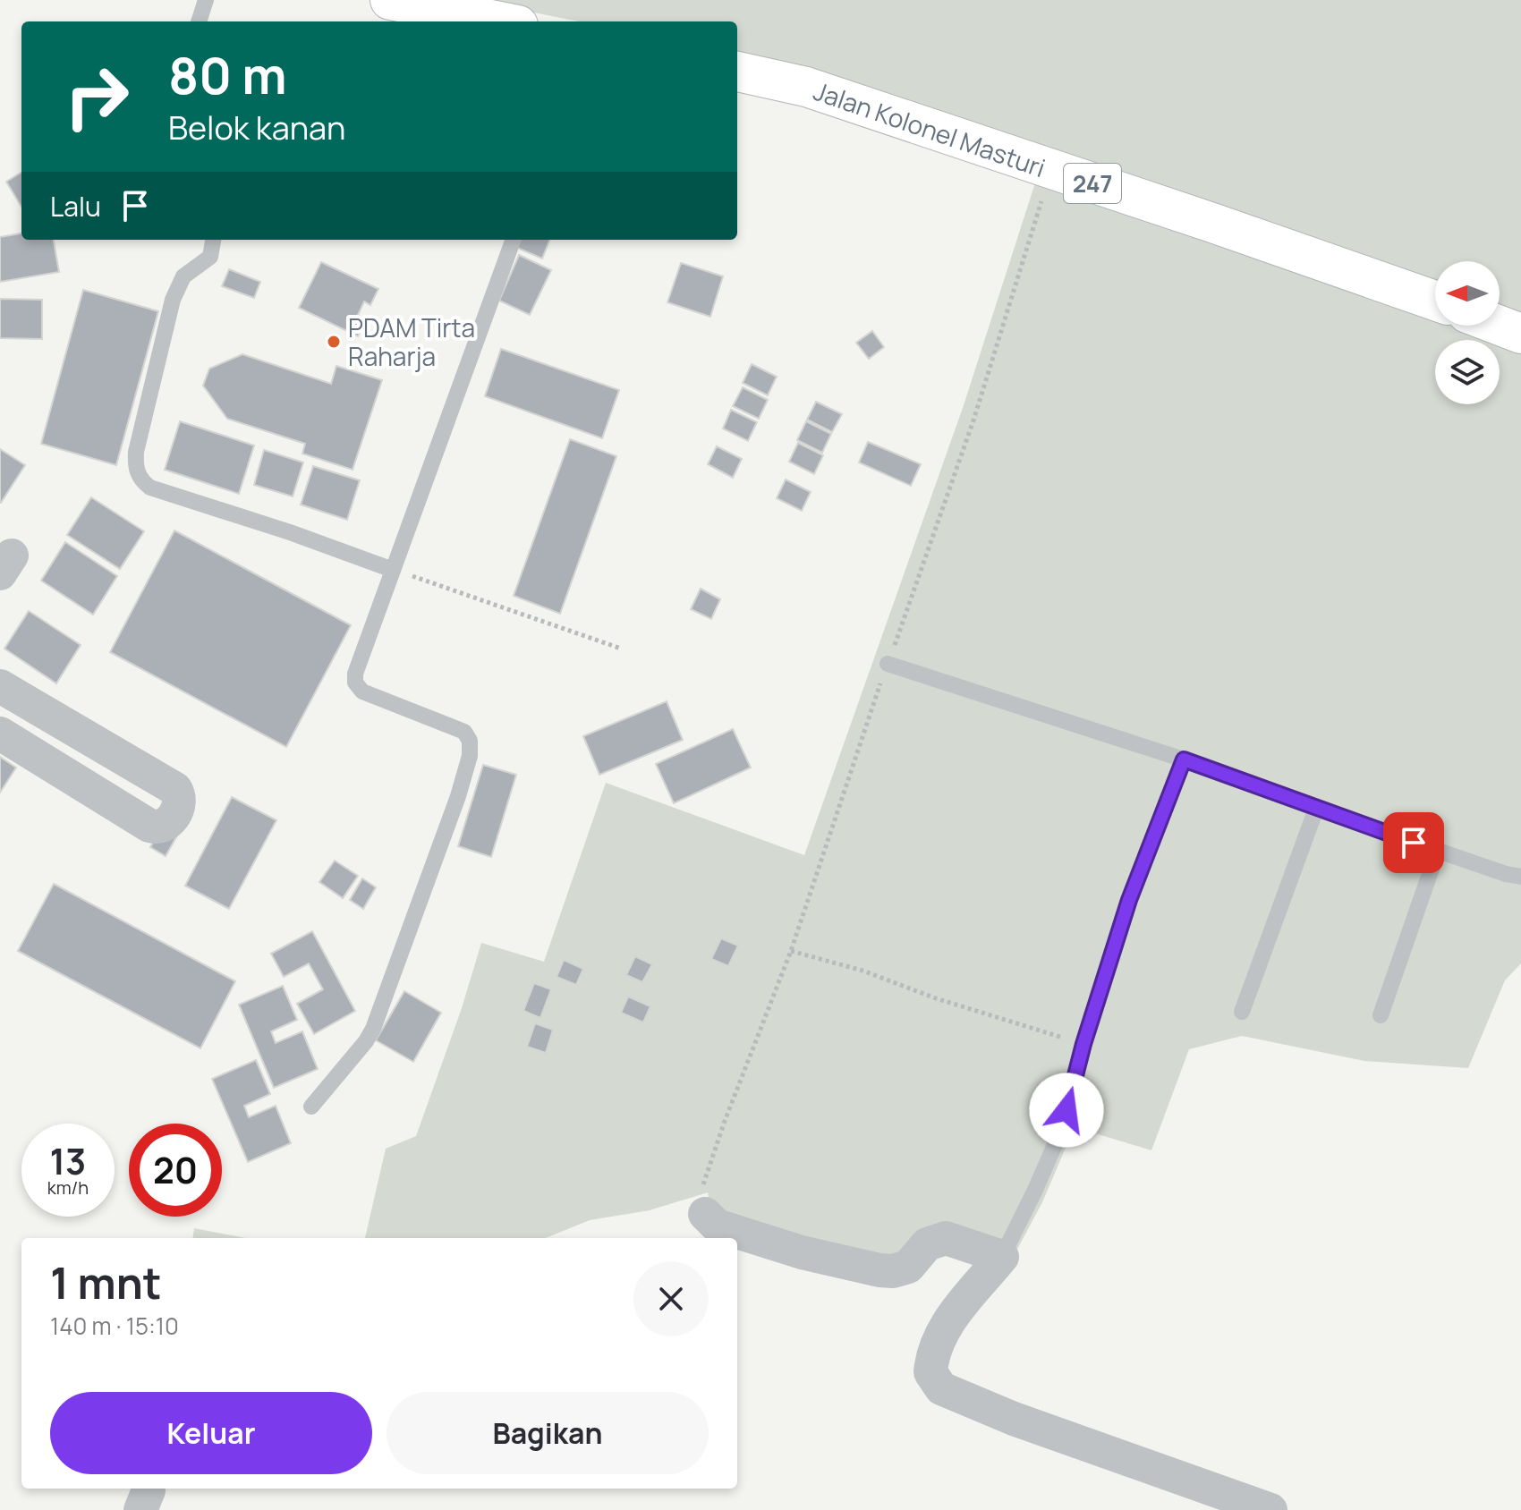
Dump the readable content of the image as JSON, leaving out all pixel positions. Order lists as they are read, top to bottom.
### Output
{
  "streets": {
    "main road": ["Jalan Kolonel Masturi", "247"]
  },
  "places": ["PDAM Tirta Raharja"],
  "north": "left",
  "page": {
    "turn": ["80 m", "Belok kanan"],
    "then": "Lalu",
    "speed": "13 km/h",
    "limit": "20",
    "heading": ["1 mnt", "140 m · 15:10"],
    "buttons": ["Keluar", "Bagikan"]
  }
}
